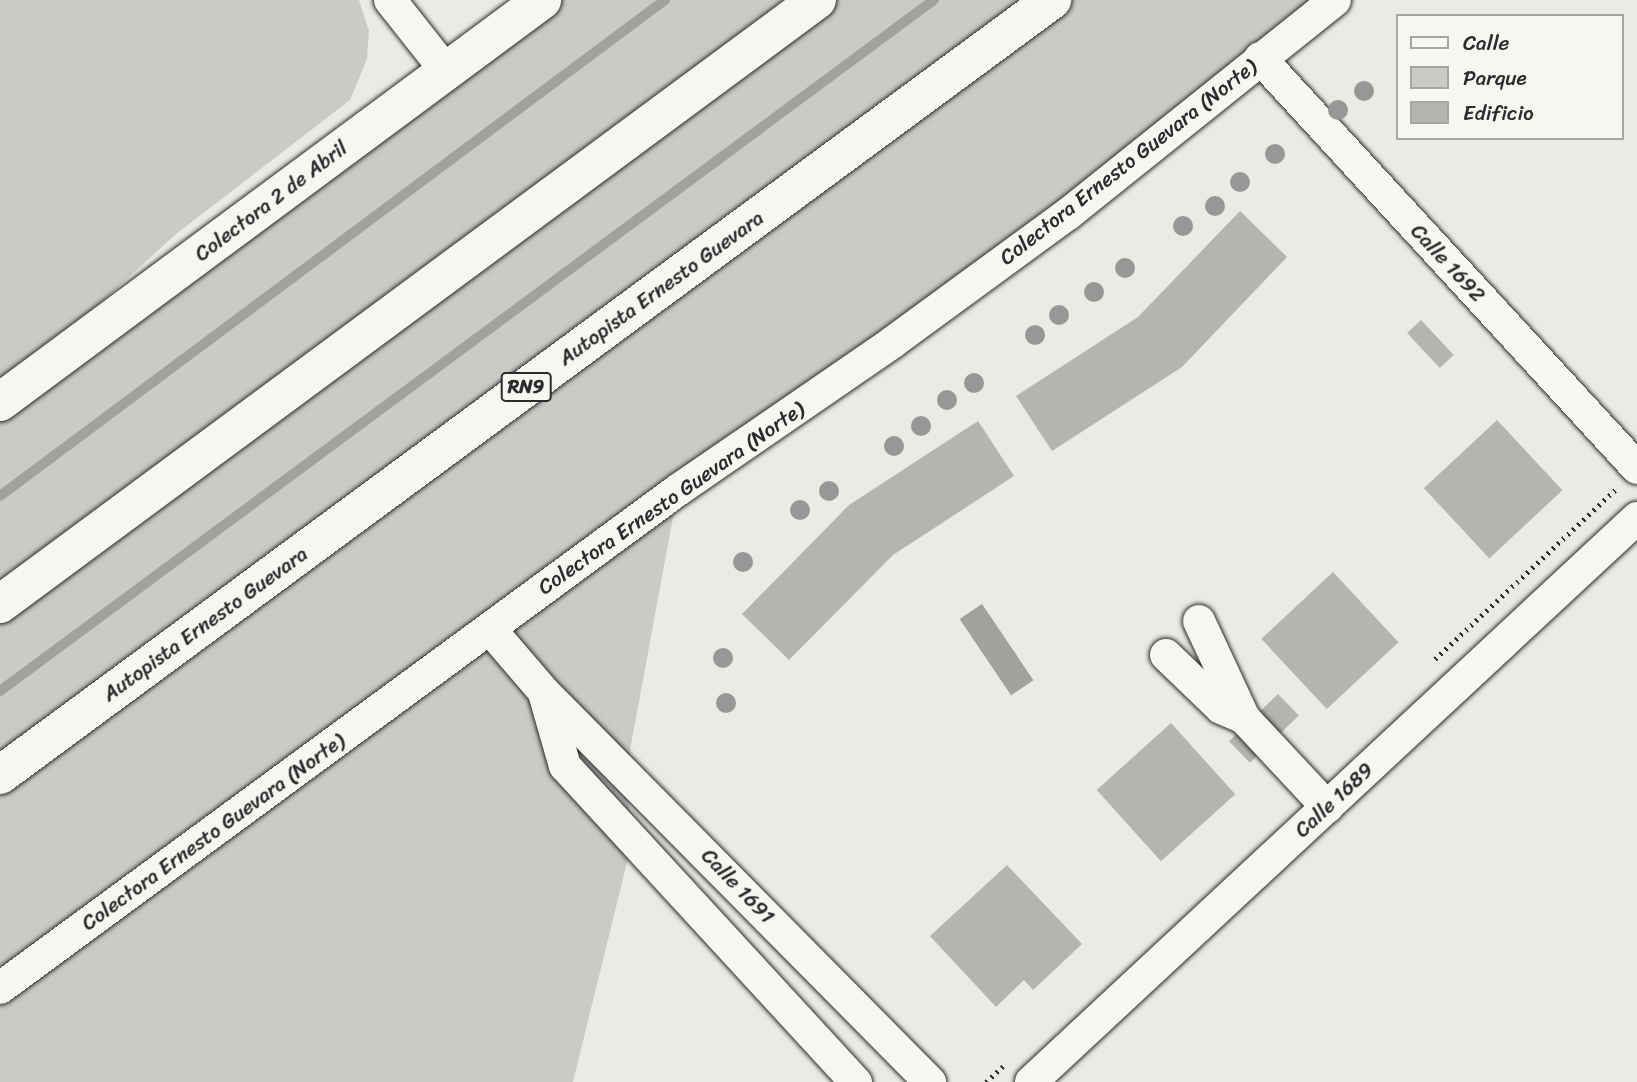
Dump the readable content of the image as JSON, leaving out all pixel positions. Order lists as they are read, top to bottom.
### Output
{
  "streets": {
    "main road": ["Colectora 2 de Abril", "Autopista Ernesto Guevara", "RN9"],
    "street": [
      "Colectora Ernesto Guevara (Norte)",
      "Calle 1692",
      "Calle 1689",
      "Calle 1691"
    ]
  },
  "crossings": [
    ["Colectora Ernesto Guevara (Norte)", "Calle 1692"],
    ["Colectora Ernesto Guevara (Norte)", "Calle 1691"]
  ],
  "legend": ["Calle", "Parque", "Edificio"]
}
